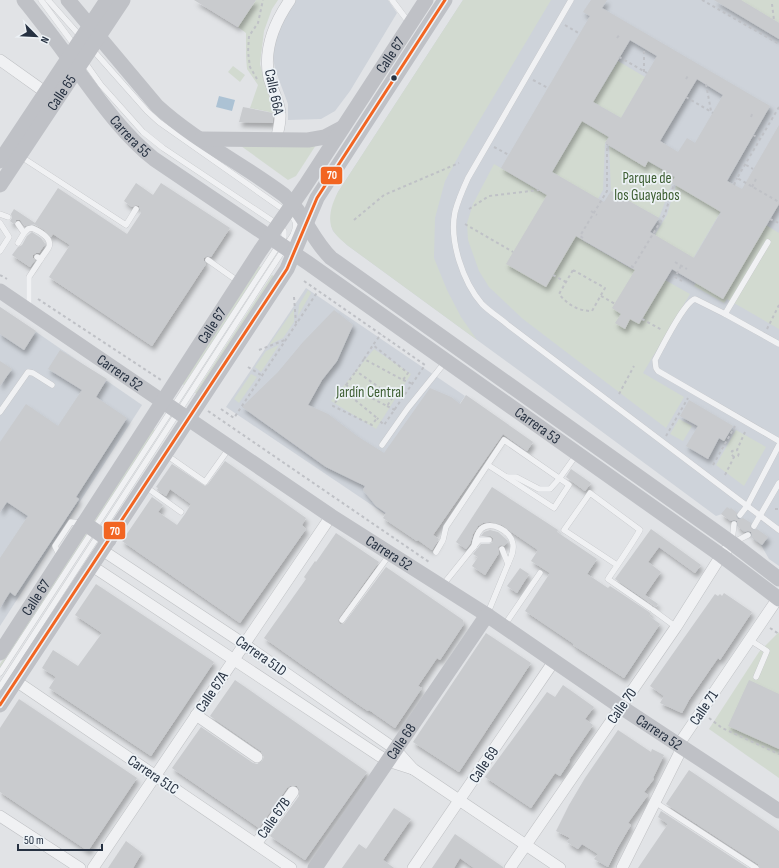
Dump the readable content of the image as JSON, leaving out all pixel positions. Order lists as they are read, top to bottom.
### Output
{
  "streets": {
    "main road": [
      "Calle 67",
      "Calle 65",
      "Carrera 55",
      "Carrera 52",
      "Carrera 53",
      "Calle 68"
    ],
    "street": [
      "Calle 66A",
      "Carrera 51D",
      "Calle 67A",
      "Calle 70",
      "Calle 71",
      "Calle 69",
      "Carrera 51C",
      "Calle 67B"
    ]
  },
  "crossings": [
    ["Calle 67", "Carrera 55"],
    ["Calle 67", "Carrera 52"],
    ["Calle 67", "Carrera 53"],
    ["Calle 67", "Carrera 51D"],
    ["Calle 67", "Carrera 51C"],
    ["Calle 65", "Carrera 55"],
    ["Carrera 55", "Carrera 53"],
    ["Carrera 52", "Calle 67A"],
    ["Carrera 52", "Calle 70"],
    ["Carrera 52", "Calle 71"],
    ["Carrera 52", "Calle 68"],
    ["Carrera 52", "Calle 69"],
    ["Carrera 53", "Calle 70"],
    ["Carrera 53", "Calle 71"],
    ["Carrera 51D", "Calle 67A"],
    ["Carrera 51D", "Calle 70"],
    ["Carrera 51D", "Calle 68"],
    ["Carrera 51D", "Calle 69"],
    ["Calle 67A", "Carrera 51C"],
    ["Carrera 51C", "Calle 67B"]
  ],
  "parks": ["Parque de los Guayabos", "Jardín Central"],
  "lines": ["transit line 70"],
  "scale_bar": "50 m",
  "north": "bottom right"
}
